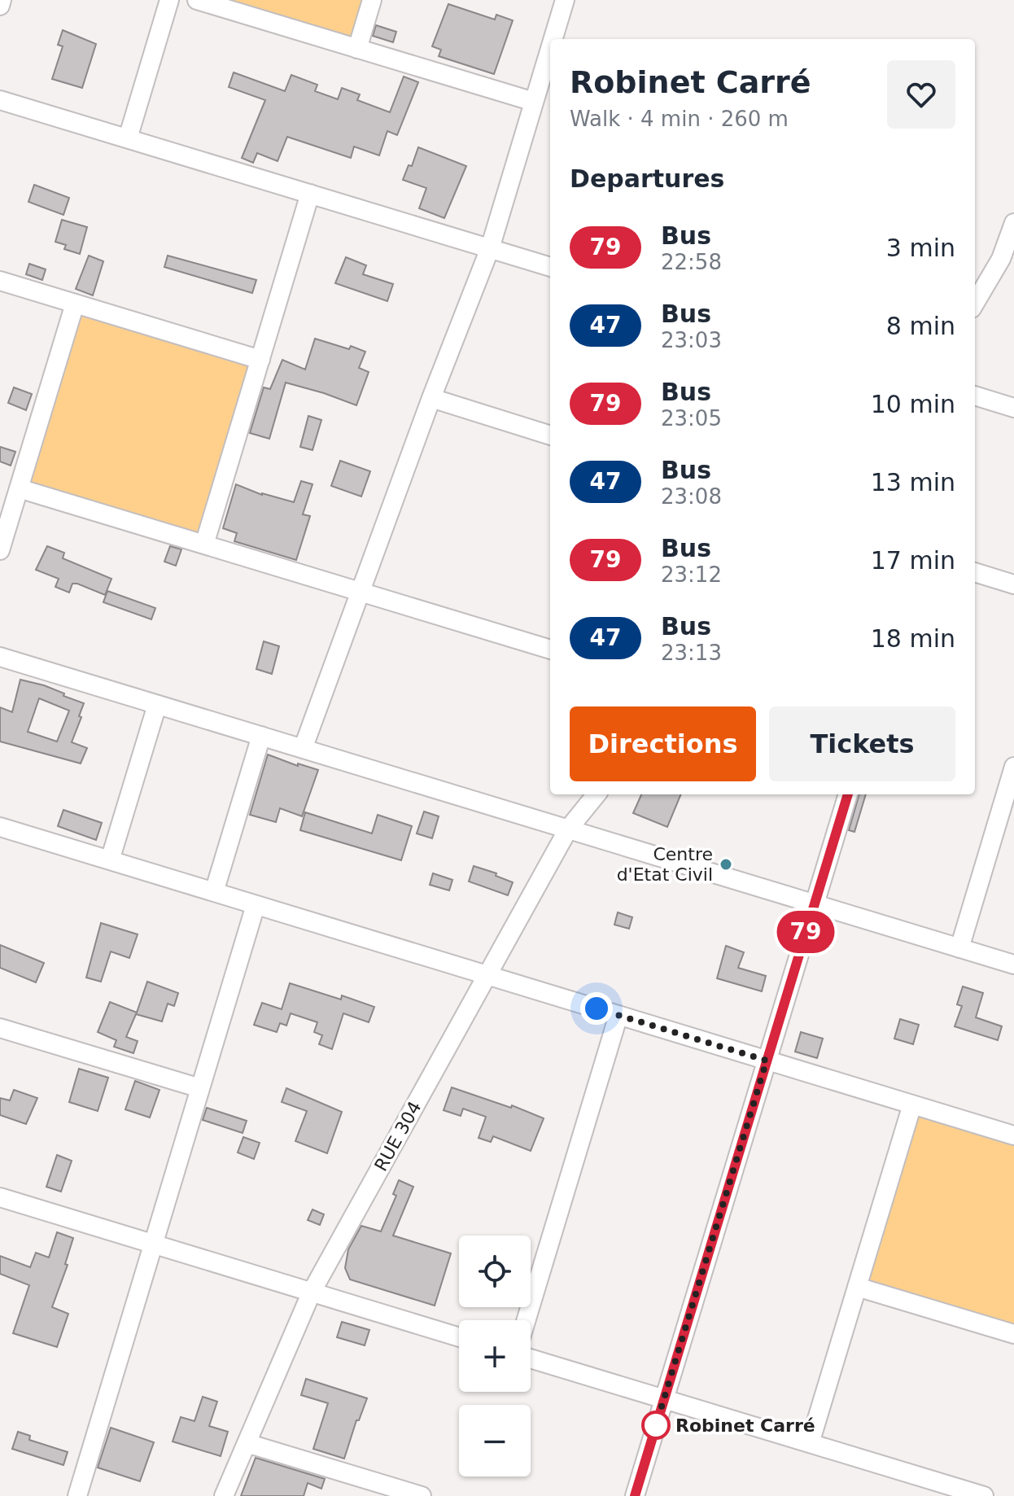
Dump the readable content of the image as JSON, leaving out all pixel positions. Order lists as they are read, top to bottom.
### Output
{
  "streets": {
    "street": ["RUE 304"]
  },
  "places": ["Centre d'Etat Civil", "Robinet Carré"],
  "lines": ["bus line 79"],
  "page": {
    "on_map": "79",
    "heading": [
      ["Robinet Carré", "Walk · 4 min · 260 m"],
      "Departures"
    ],
    "list": [
      {
        "mark": "79",
        "name": "Bus",
        "note": "22:58",
        "value": "3 min"
      },
      {
        "mark": "47",
        "name": "Bus",
        "note": "23:03",
        "value": "8 min"
      },
      {
        "mark": "79",
        "name": "Bus",
        "note": "23:05",
        "value": "10 min"
      },
      {
        "mark": "47",
        "name": "Bus",
        "note": "23:08",
        "value": "13 min"
      },
      {
        "mark": "79",
        "name": "Bus",
        "note": "23:12",
        "value": "17 min"
      },
      {
        "mark": "47",
        "name": "Bus",
        "note": "23:13",
        "value": "18 min"
      }
    ],
    "buttons": ["Directions", "Tickets"],
    "map_buttons": ["+", "−"]
  }
}
